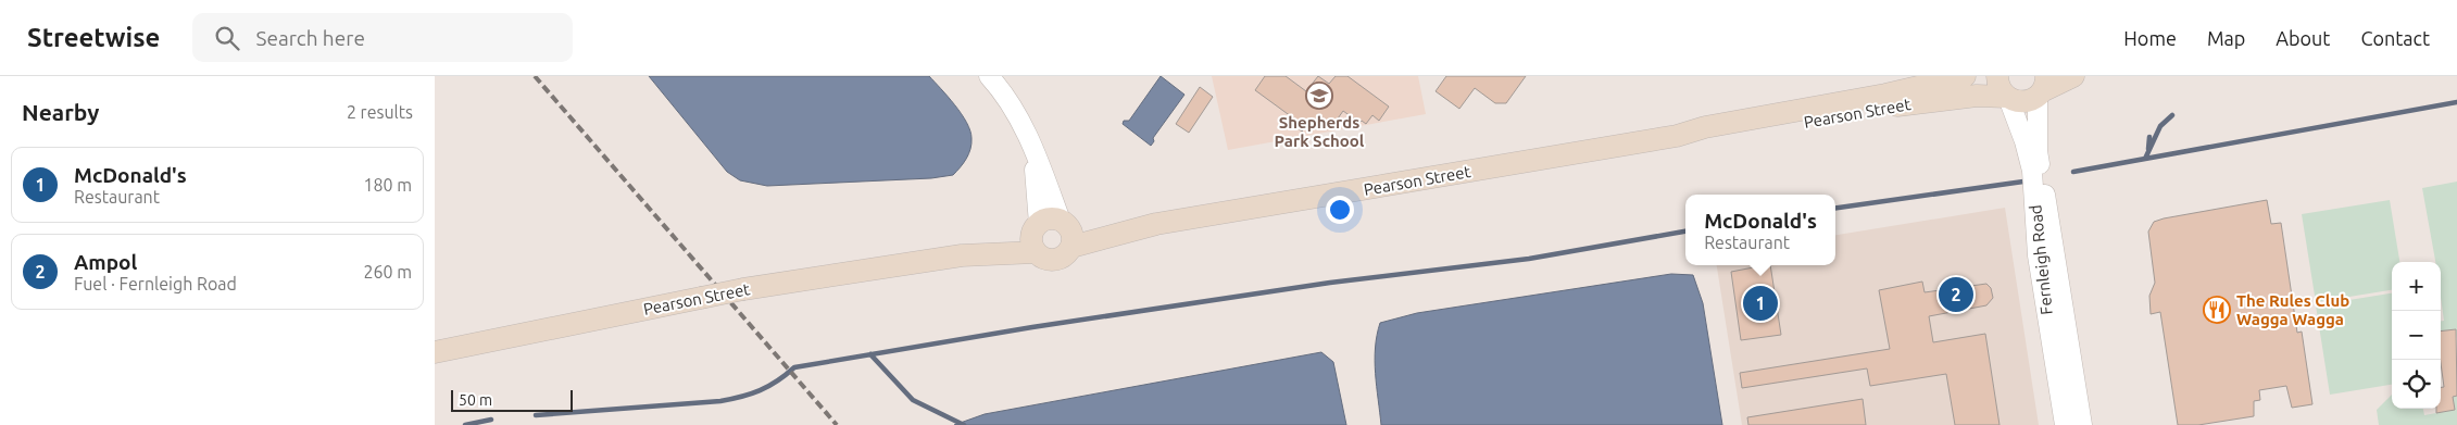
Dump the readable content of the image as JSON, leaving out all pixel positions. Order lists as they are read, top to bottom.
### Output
{
  "streets": {
    "main road": ["Pearson Street"],
    "street": ["Fernleigh Road"]
  },
  "crossings": [
    ["Pearson Street", "Fernleigh Road"]
  ],
  "places": {
    "school or university": ["Shepherds Park School"],
    "restaurant": ["The Rules Club Wagga Wagga"]
  },
  "scale_bar": "50 m",
  "page": {
    "header": "Streetwise",
    "search": "Search here",
    "nav": [
      "Home",
      "Map",
      "About",
      "Contact"
    ],
    "heading": ["Nearby", "2 results"],
    "list": [
      {
        "mark": "1",
        "name": "McDonald's",
        "note": "Restaurant",
        "value": "180 m"
      },
      {
        "mark": "2",
        "name": "Ampol",
        "note": "Fuel · Fernleigh Road",
        "value": "260 m"
      }
    ],
    "popup": ["McDonald's", "Restaurant"],
    "map_buttons": ["+", "−"],
    "pins": ["2", "1"],
    "scale": "50 m"
  }
}
